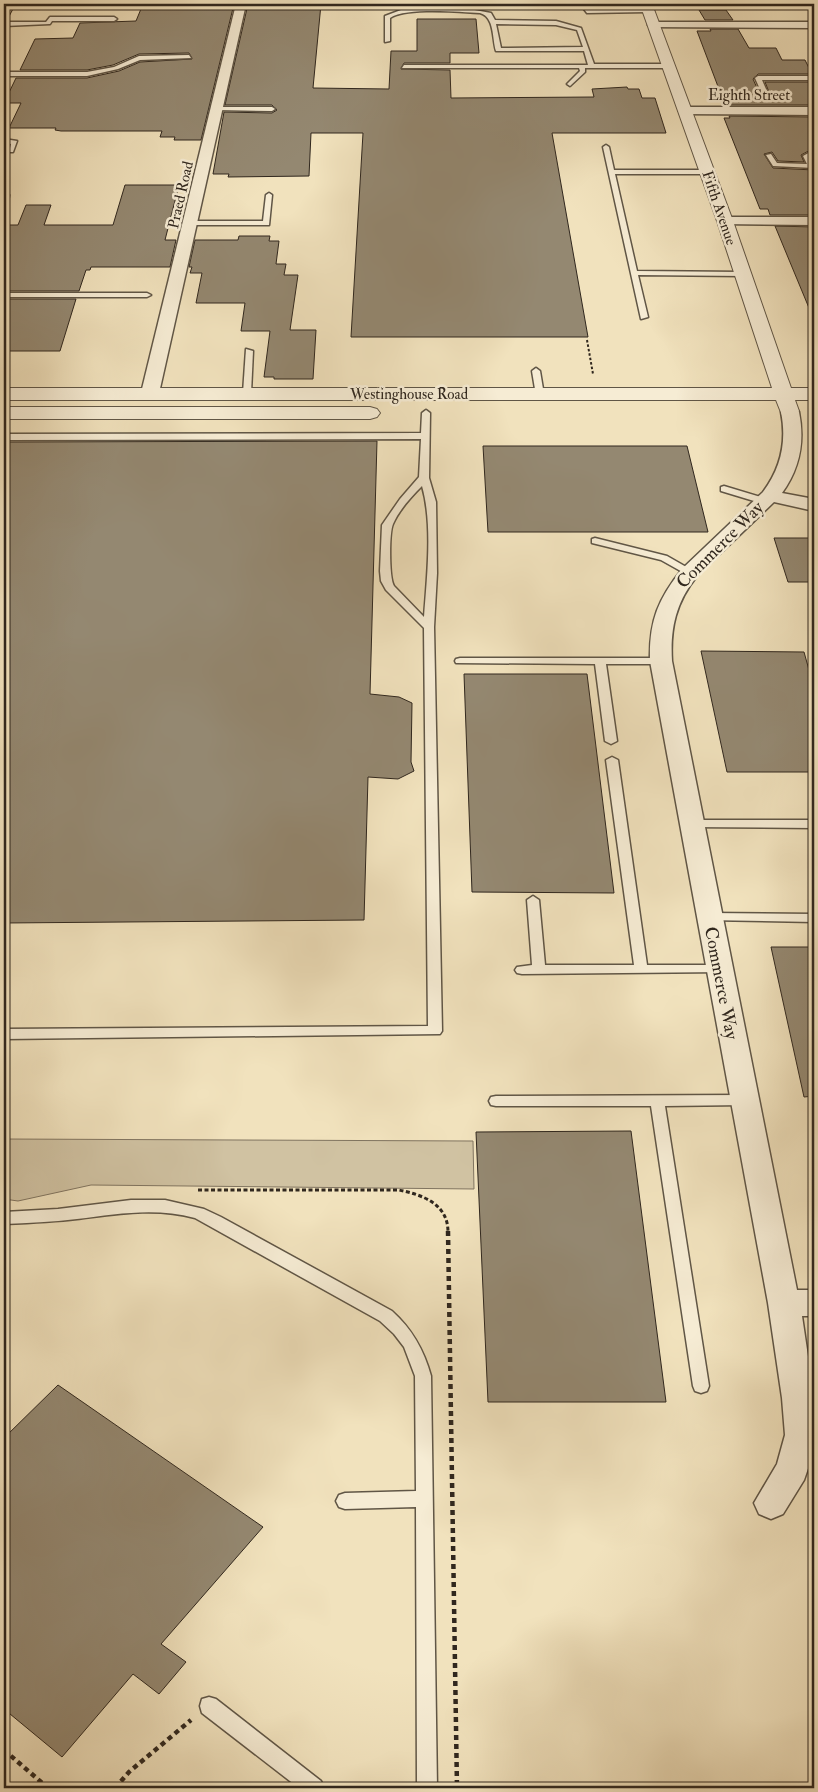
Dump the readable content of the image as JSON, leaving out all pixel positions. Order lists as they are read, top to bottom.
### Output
{
  "streets": {
    "street": [
      "Eighth Street",
      "Praed Road",
      "Fifth Avenue",
      "Westinghouse Road",
      "Commerce Way"
    ]
  },
  "crossings": [
    ["Eighth Street", "Fifth Avenue"],
    ["Praed Road", "Westinghouse Road"],
    ["Fifth Avenue", "Westinghouse Road"],
    ["Fifth Avenue", "Commerce Way"],
    ["Westinghouse Road", "Commerce Way"]
  ]
}
